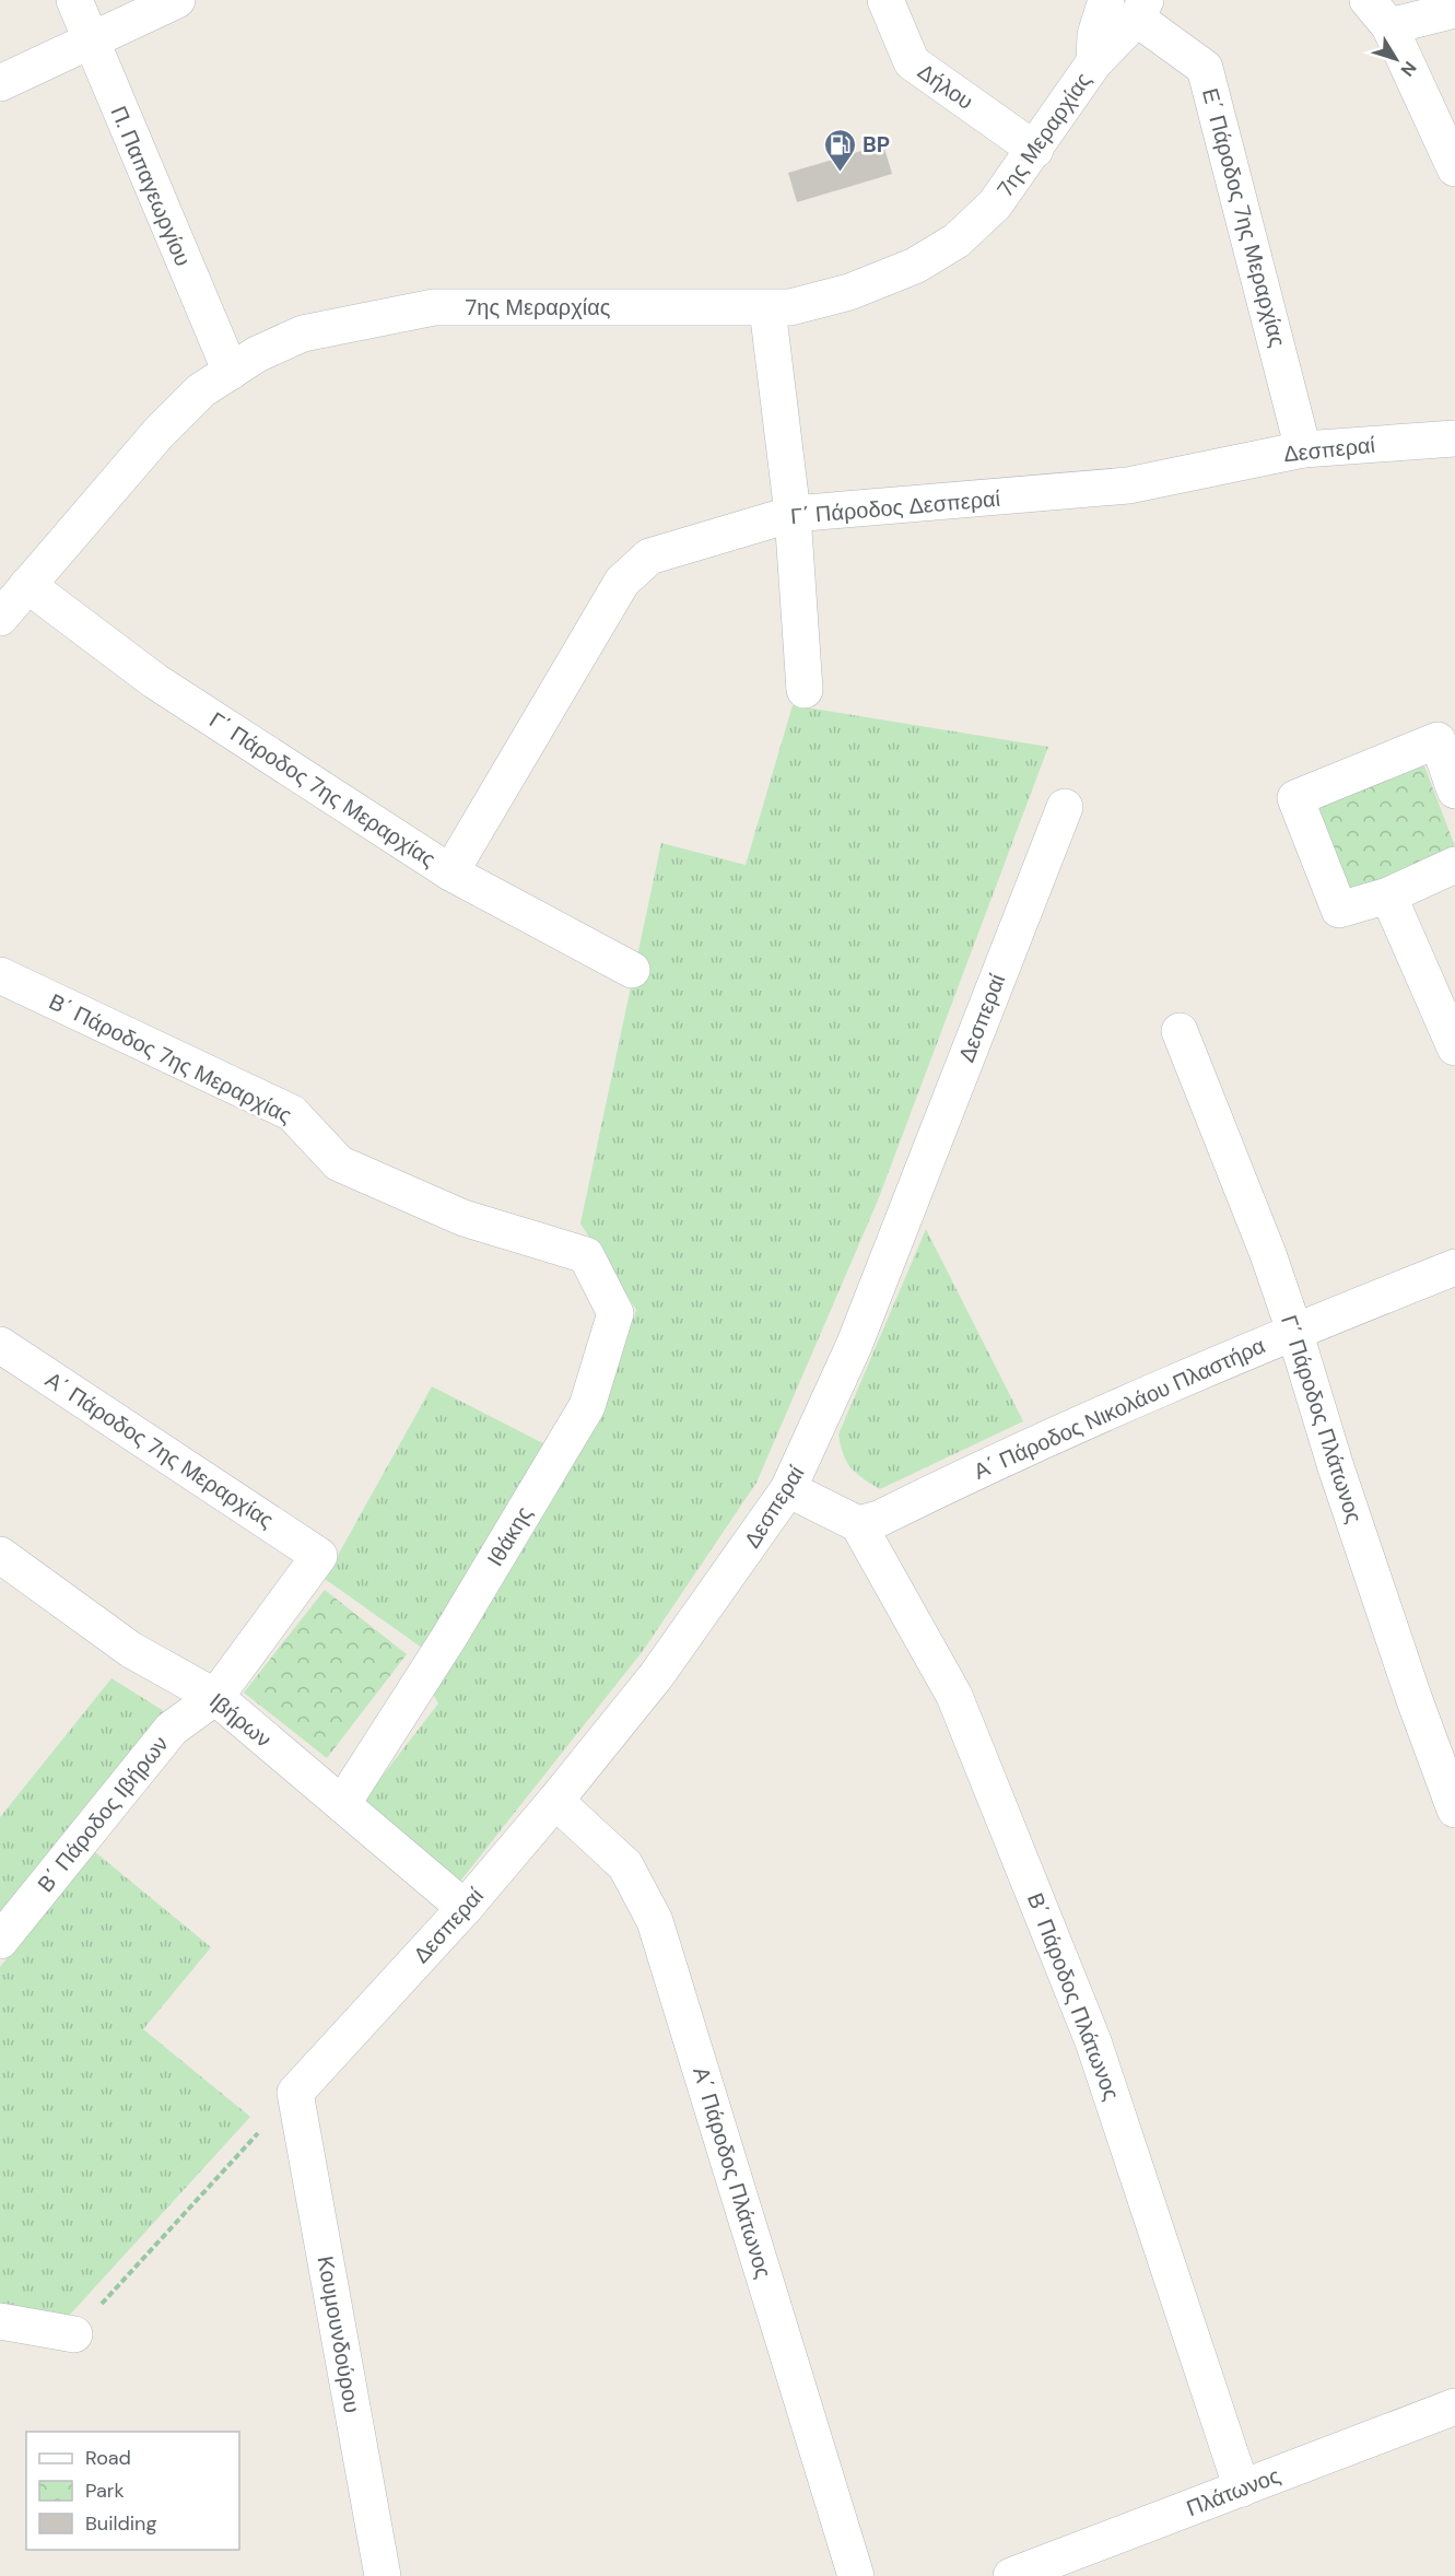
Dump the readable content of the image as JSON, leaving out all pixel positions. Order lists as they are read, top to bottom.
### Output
{
  "streets": {
    "street": [
      "Δήλου",
      "7ης Μεραρχίας",
      "Π. Παπαγεωργίου",
      "Ε΄ Πάροδος 7ης Μεραρχίας",
      "Δεσπεραί",
      "Γ΄ Πάροδος Δεσπεραί",
      "Γ΄ Πάροδος 7ης Μεραρχίας",
      "Β΄ Πάροδος 7ης Μεραρχίας",
      "Α΄ Πάροδος Νικολάου Πλαστήρα",
      "Γ΄ Πάροδος Πλάτωνος",
      "Α΄ Πάροδος 7ης Μεραρχίας",
      "Ιθάκης",
      "Ιβήρων",
      "Β΄ Πάροδος Ιβήρων",
      "Β΄ Πάροδος Πλάτωνος",
      "Α΄ Πάροδος Πλάτωνος",
      "Κουμουνδούρου",
      "Πλάτωνος"
    ]
  },
  "crossings": [
    ["Δήλου", "7ης Μεραρχίας"],
    ["7ης Μεραρχίας", "Π. Παπαγεωργίου"],
    ["7ης Μεραρχίας", "Ε΄ Πάροδος 7ης Μεραρχίας"],
    ["7ης Μεραρχίας", "Γ΄ Πάροδος 7ης Μεραρχίας"],
    ["Ε΄ Πάροδος 7ης Μεραρχίας", "Δεσπεραί"],
    ["Δεσπεραί", "Γ΄ Πάροδος Δεσπεραί"],
    ["Δεσπεραί", "Ιβήρων"],
    ["Δεσπεραί", "Α΄ Πάροδος Πλάτωνος"],
    ["Δεσπεραί", "Κουμουνδούρου"],
    ["Γ΄ Πάροδος Δεσπεραί", "Γ΄ Πάροδος 7ης Μεραρχίας"],
    ["Β΄ Πάροδος 7ης Μεραρχίας", "Ιθάκης"],
    ["Α΄ Πάροδος Νικολάου Πλαστήρα", "Γ΄ Πάροδος Πλάτωνος"],
    ["Α΄ Πάροδος Νικολάου Πλαστήρα", "Β΄ Πάροδος Πλάτωνος"],
    ["Α΄ Πάροδος 7ης Μεραρχίας", "Β΄ Πάροδος Ιβήρων"],
    ["Ιθάκης", "Ιβήρων"],
    ["Ιβήρων", "Β΄ Πάροδος Ιβήρων"],
    ["Β΄ Πάροδος Πλάτωνος", "Πλάτωνος"]
  ],
  "places": {
    "fuel station": ["BP"]
  },
  "legend": ["Road", "Park", "Building"],
  "north": "bottom right"
}
